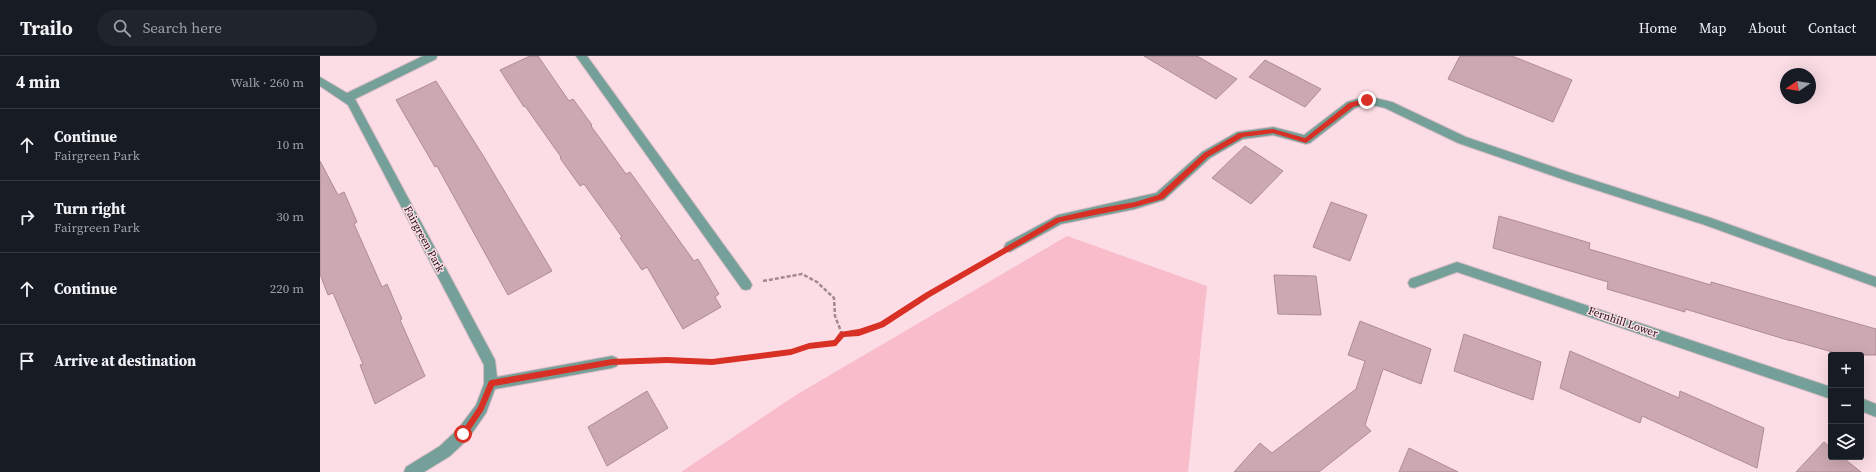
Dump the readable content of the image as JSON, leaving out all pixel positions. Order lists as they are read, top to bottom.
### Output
{
  "streets": {
    "street": ["Fairgreen Park", "Fernhill Lower"]
  },
  "north": "left",
  "page": {
    "header": "Trailo",
    "search": "Search here",
    "nav": [
      "Home",
      "Map",
      "About",
      "Contact"
    ],
    "heading": ["4 min", "Walk · 260 m"],
    "list": [
      ["Continue", "Fairgreen Park", "10 m"],
      ["Turn right", "Fairgreen Park", "30 m"],
      ["Continue", "220 m"],
      "Arrive at destination"
    ],
    "map_buttons": ["+", "−"]
  }
}
